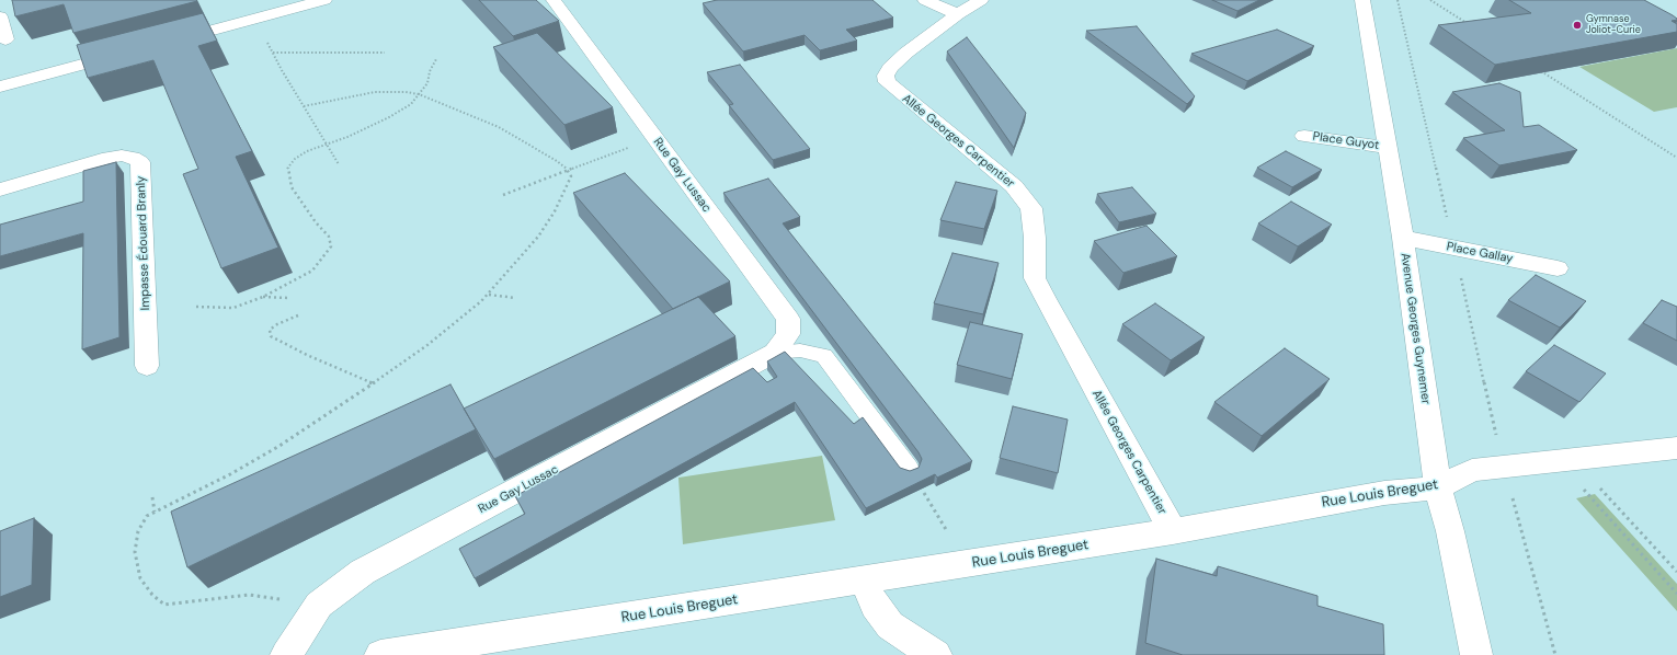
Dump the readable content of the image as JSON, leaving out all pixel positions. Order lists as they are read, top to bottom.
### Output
{
  "streets": {
    "street": [
      "Allée Georges Carpentier",
      "Place Guyot",
      "Rue Gay Lussac",
      "Impasse Édouard Branly",
      "Place Gallay",
      "Avenue Georges Guynemer",
      "Rue Louis Breguet"
    ]
  },
  "crossings": [
    ["Allée Georges Carpentier", "Rue Louis Breguet"],
    ["Place Guyot", "Avenue Georges Guynemer"],
    ["Place Gallay", "Avenue Georges Guynemer"],
    ["Avenue Georges Guynemer", "Rue Louis Breguet"]
  ],
  "places": ["Gymnase Joliot-Curie"]
}
